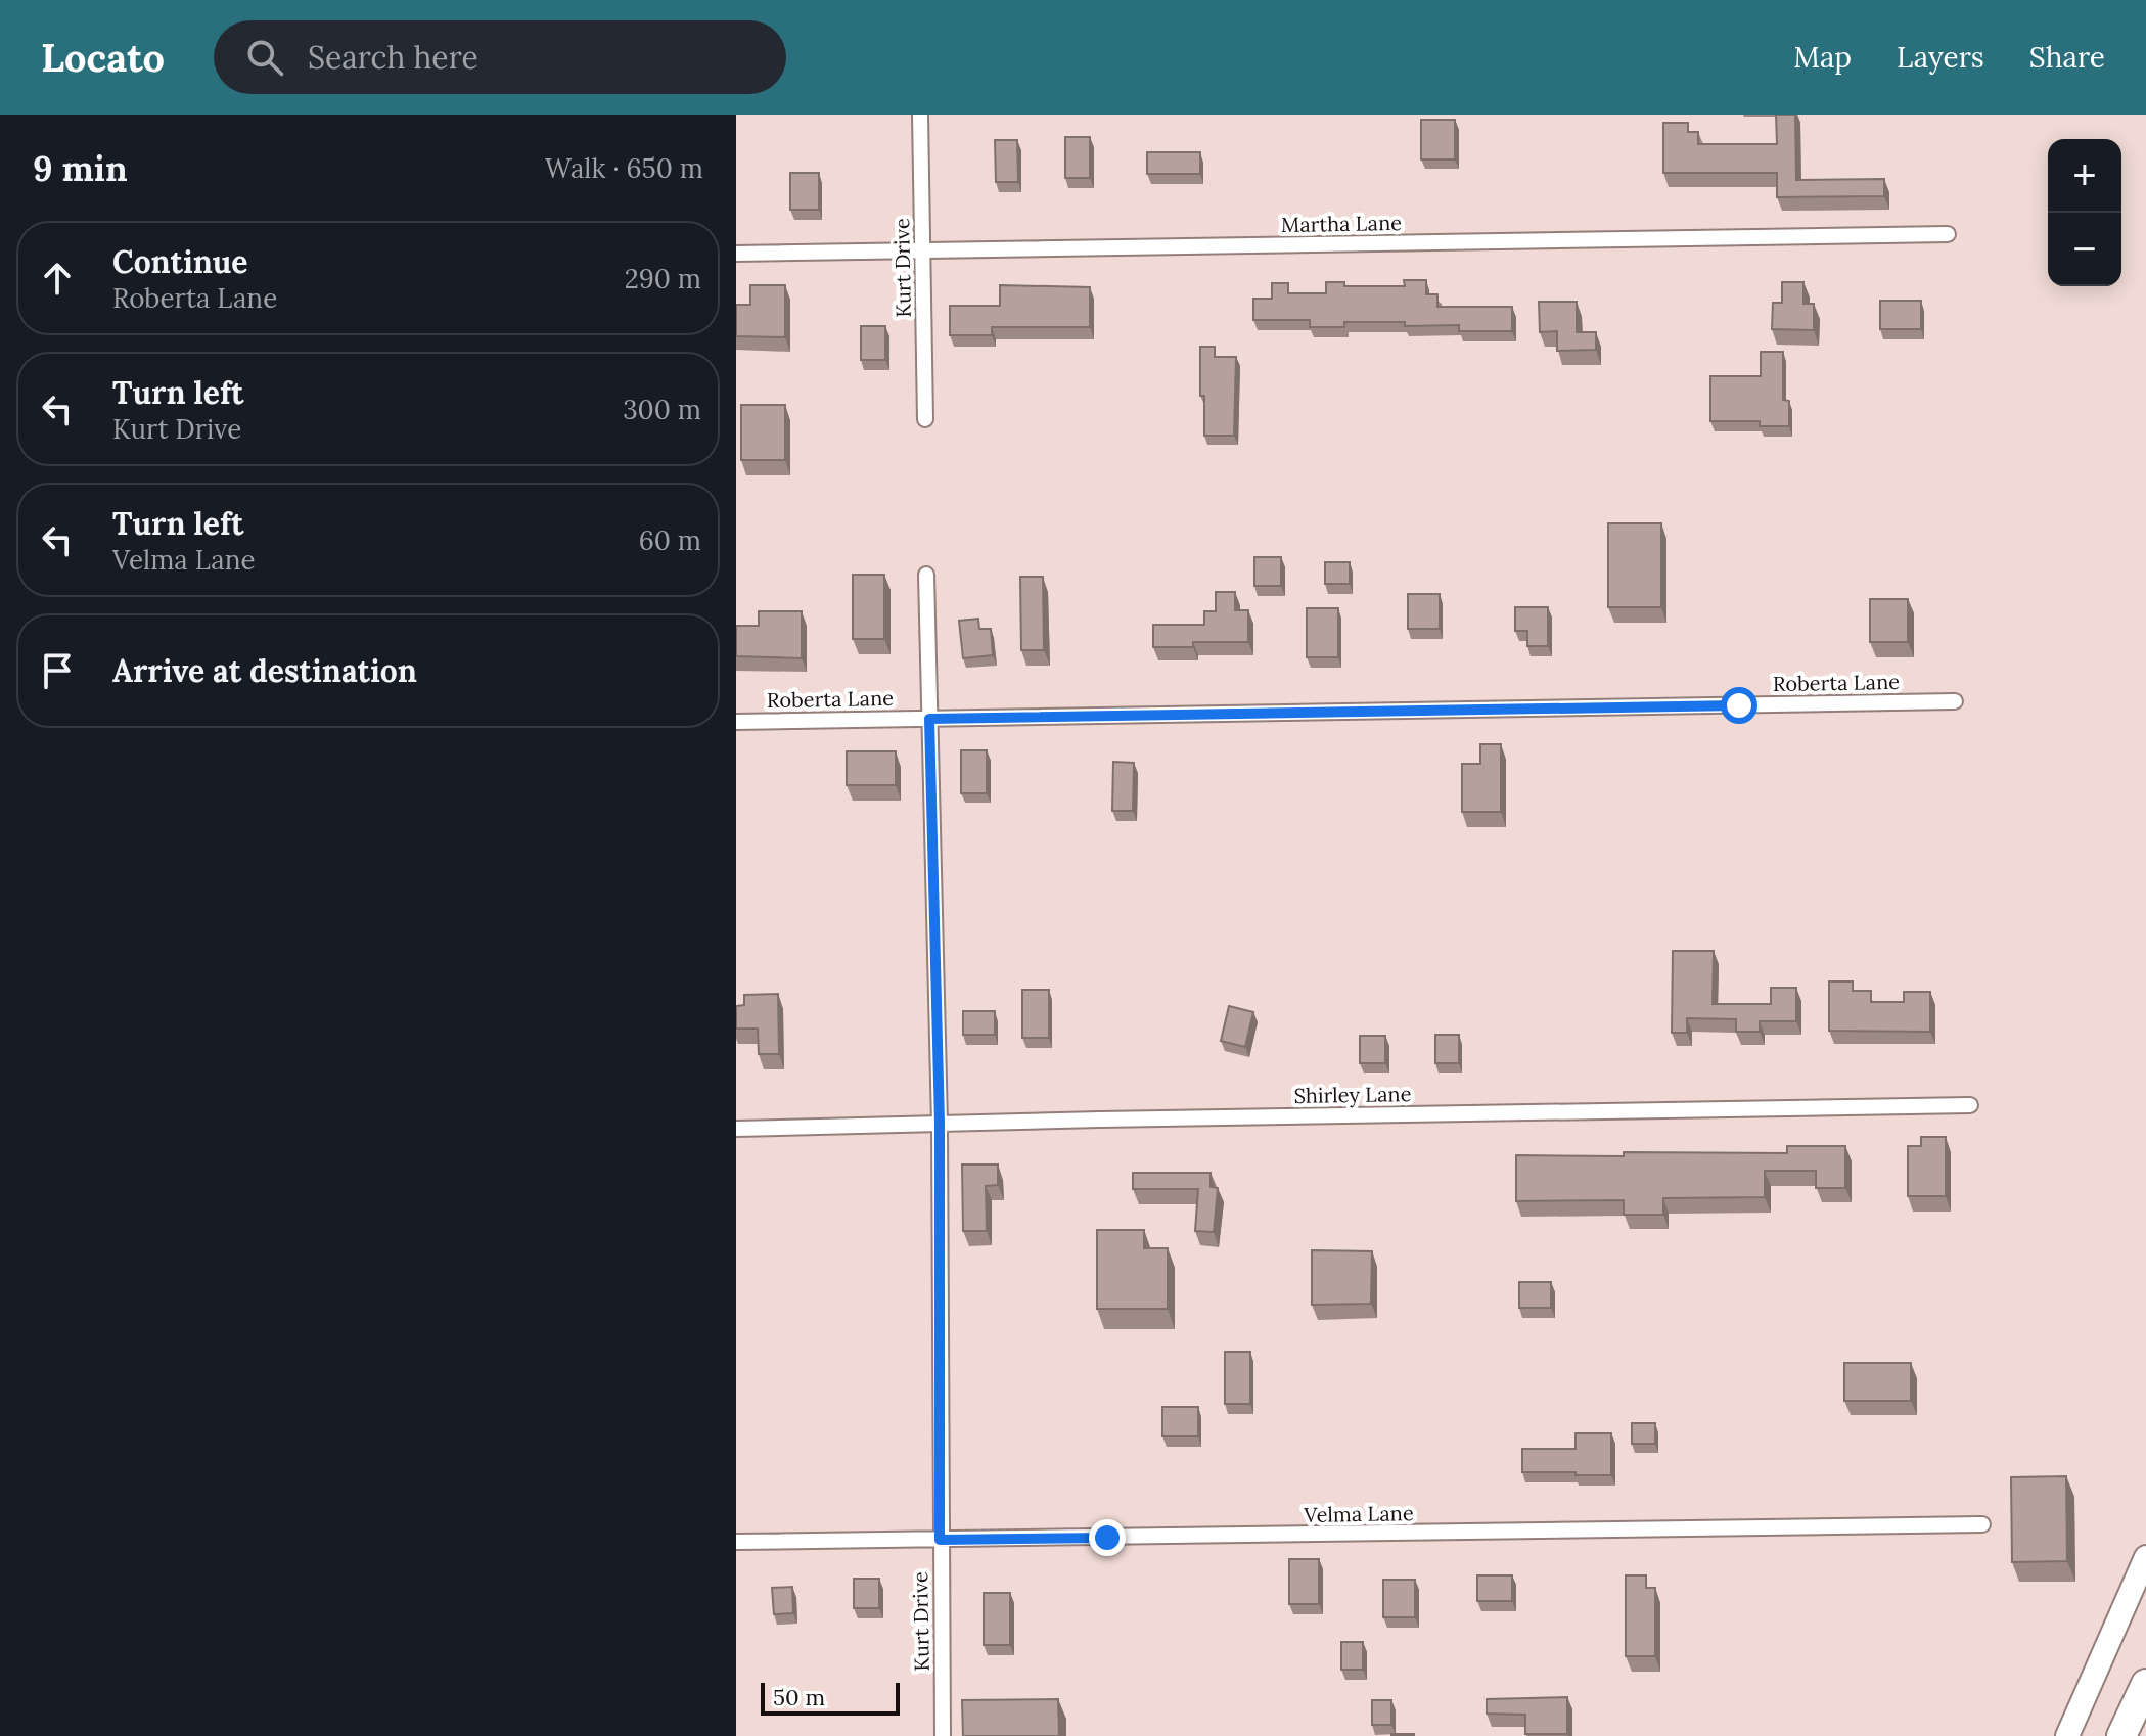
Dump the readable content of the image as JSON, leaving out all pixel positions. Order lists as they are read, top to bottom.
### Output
{
  "streets": {
    "street": [
      "Martha Lane",
      "Kurt Drive",
      "Roberta Lane",
      "Shirley Lane",
      "Velma Lane"
    ]
  },
  "crossings": [
    ["Martha Lane", "Kurt Drive"],
    ["Kurt Drive", "Roberta Lane"],
    ["Kurt Drive", "Shirley Lane"],
    ["Kurt Drive", "Velma Lane"]
  ],
  "scale_bar": "50 m",
  "page": {
    "header": "Locato",
    "search": "Search here",
    "nav": ["Map", "Layers", "Share"],
    "heading": ["9 min", "Walk · 650 m"],
    "map_buttons": ["+", "−"],
    "list": [
      ["Continue", "Roberta Lane", "290 m"],
      ["Turn left", "Kurt Drive", "300 m"],
      ["Turn left", "Velma Lane", "60 m"],
      "Arrive at destination"
    ],
    "scale": "50 m"
  }
}
